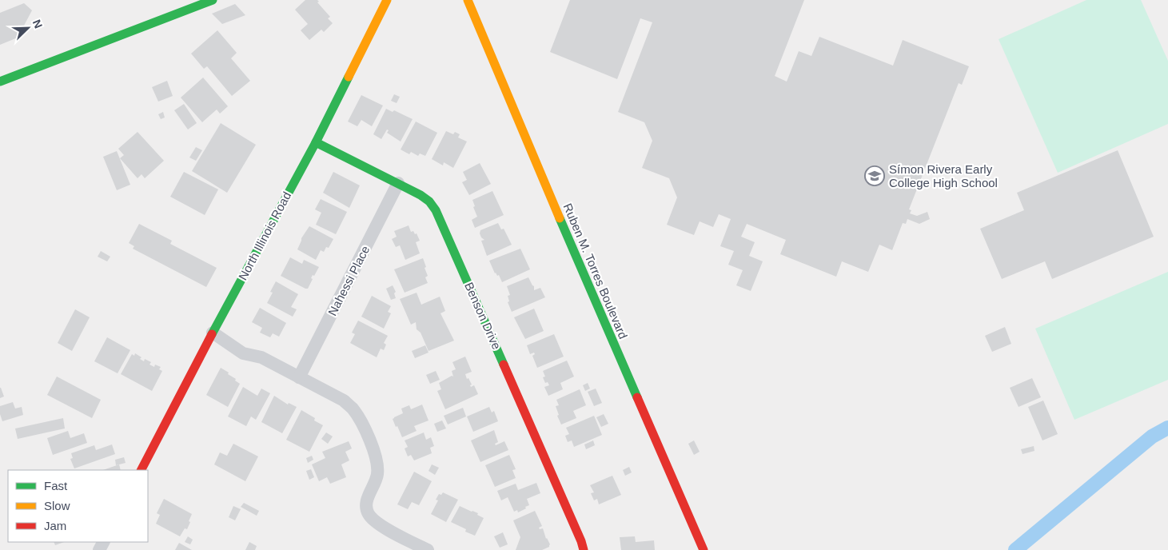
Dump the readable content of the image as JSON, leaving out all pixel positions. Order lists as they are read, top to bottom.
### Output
{
  "streets": {
    "street": [
      "North Illinois Road",
      "Ruben M. Torres Boulevard",
      "Nahessi Place",
      "Benson Drive"
    ]
  },
  "crossings": [
    ["North Illinois Road", "Benson Drive"],
    ["Nahessi Place", "Benson Drive"]
  ],
  "places": {
    "school or university": ["Símon Rivera Early College High School"]
  },
  "legend": ["Fast", "Slow", "Jam"],
  "north": "top right"
}
